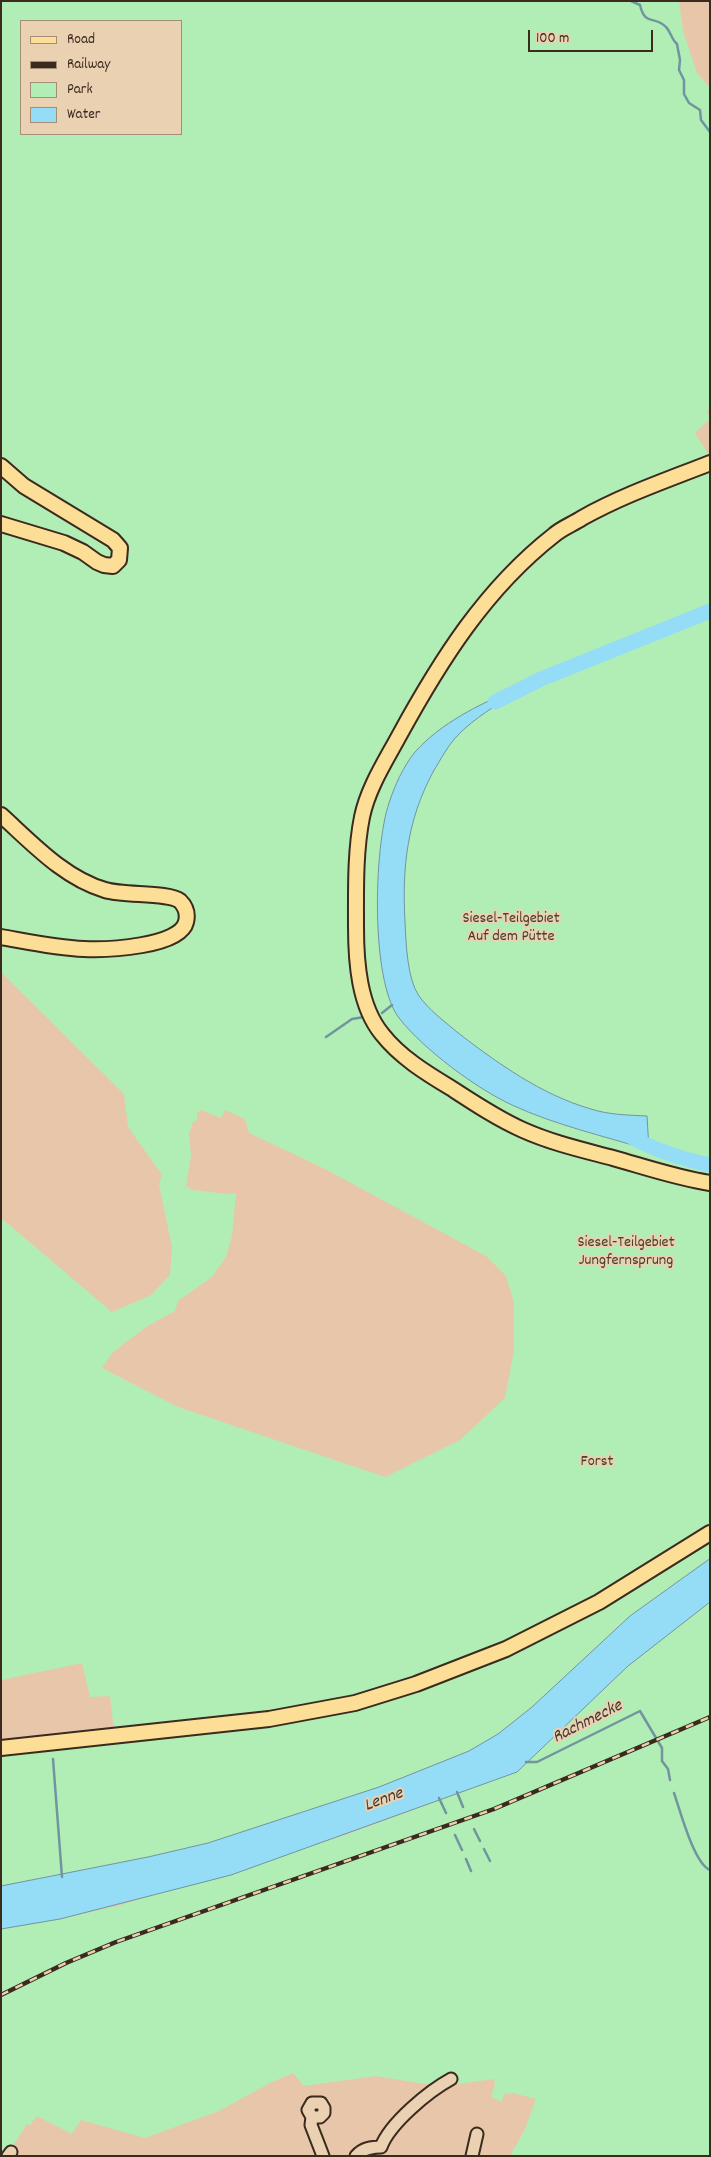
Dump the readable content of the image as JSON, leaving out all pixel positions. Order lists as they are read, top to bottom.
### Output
{
  "water": ["Rachmecke", "Lenne"],
  "parks": ["Siesel-Teilgebiet Auf dem Pütte", "Siesel-Teilgebiet Jungfernsprung", "Forst"],
  "legend": [
    "Road",
    "Railway",
    "Park",
    "Water"
  ],
  "scale_bar": "100 m"
}
